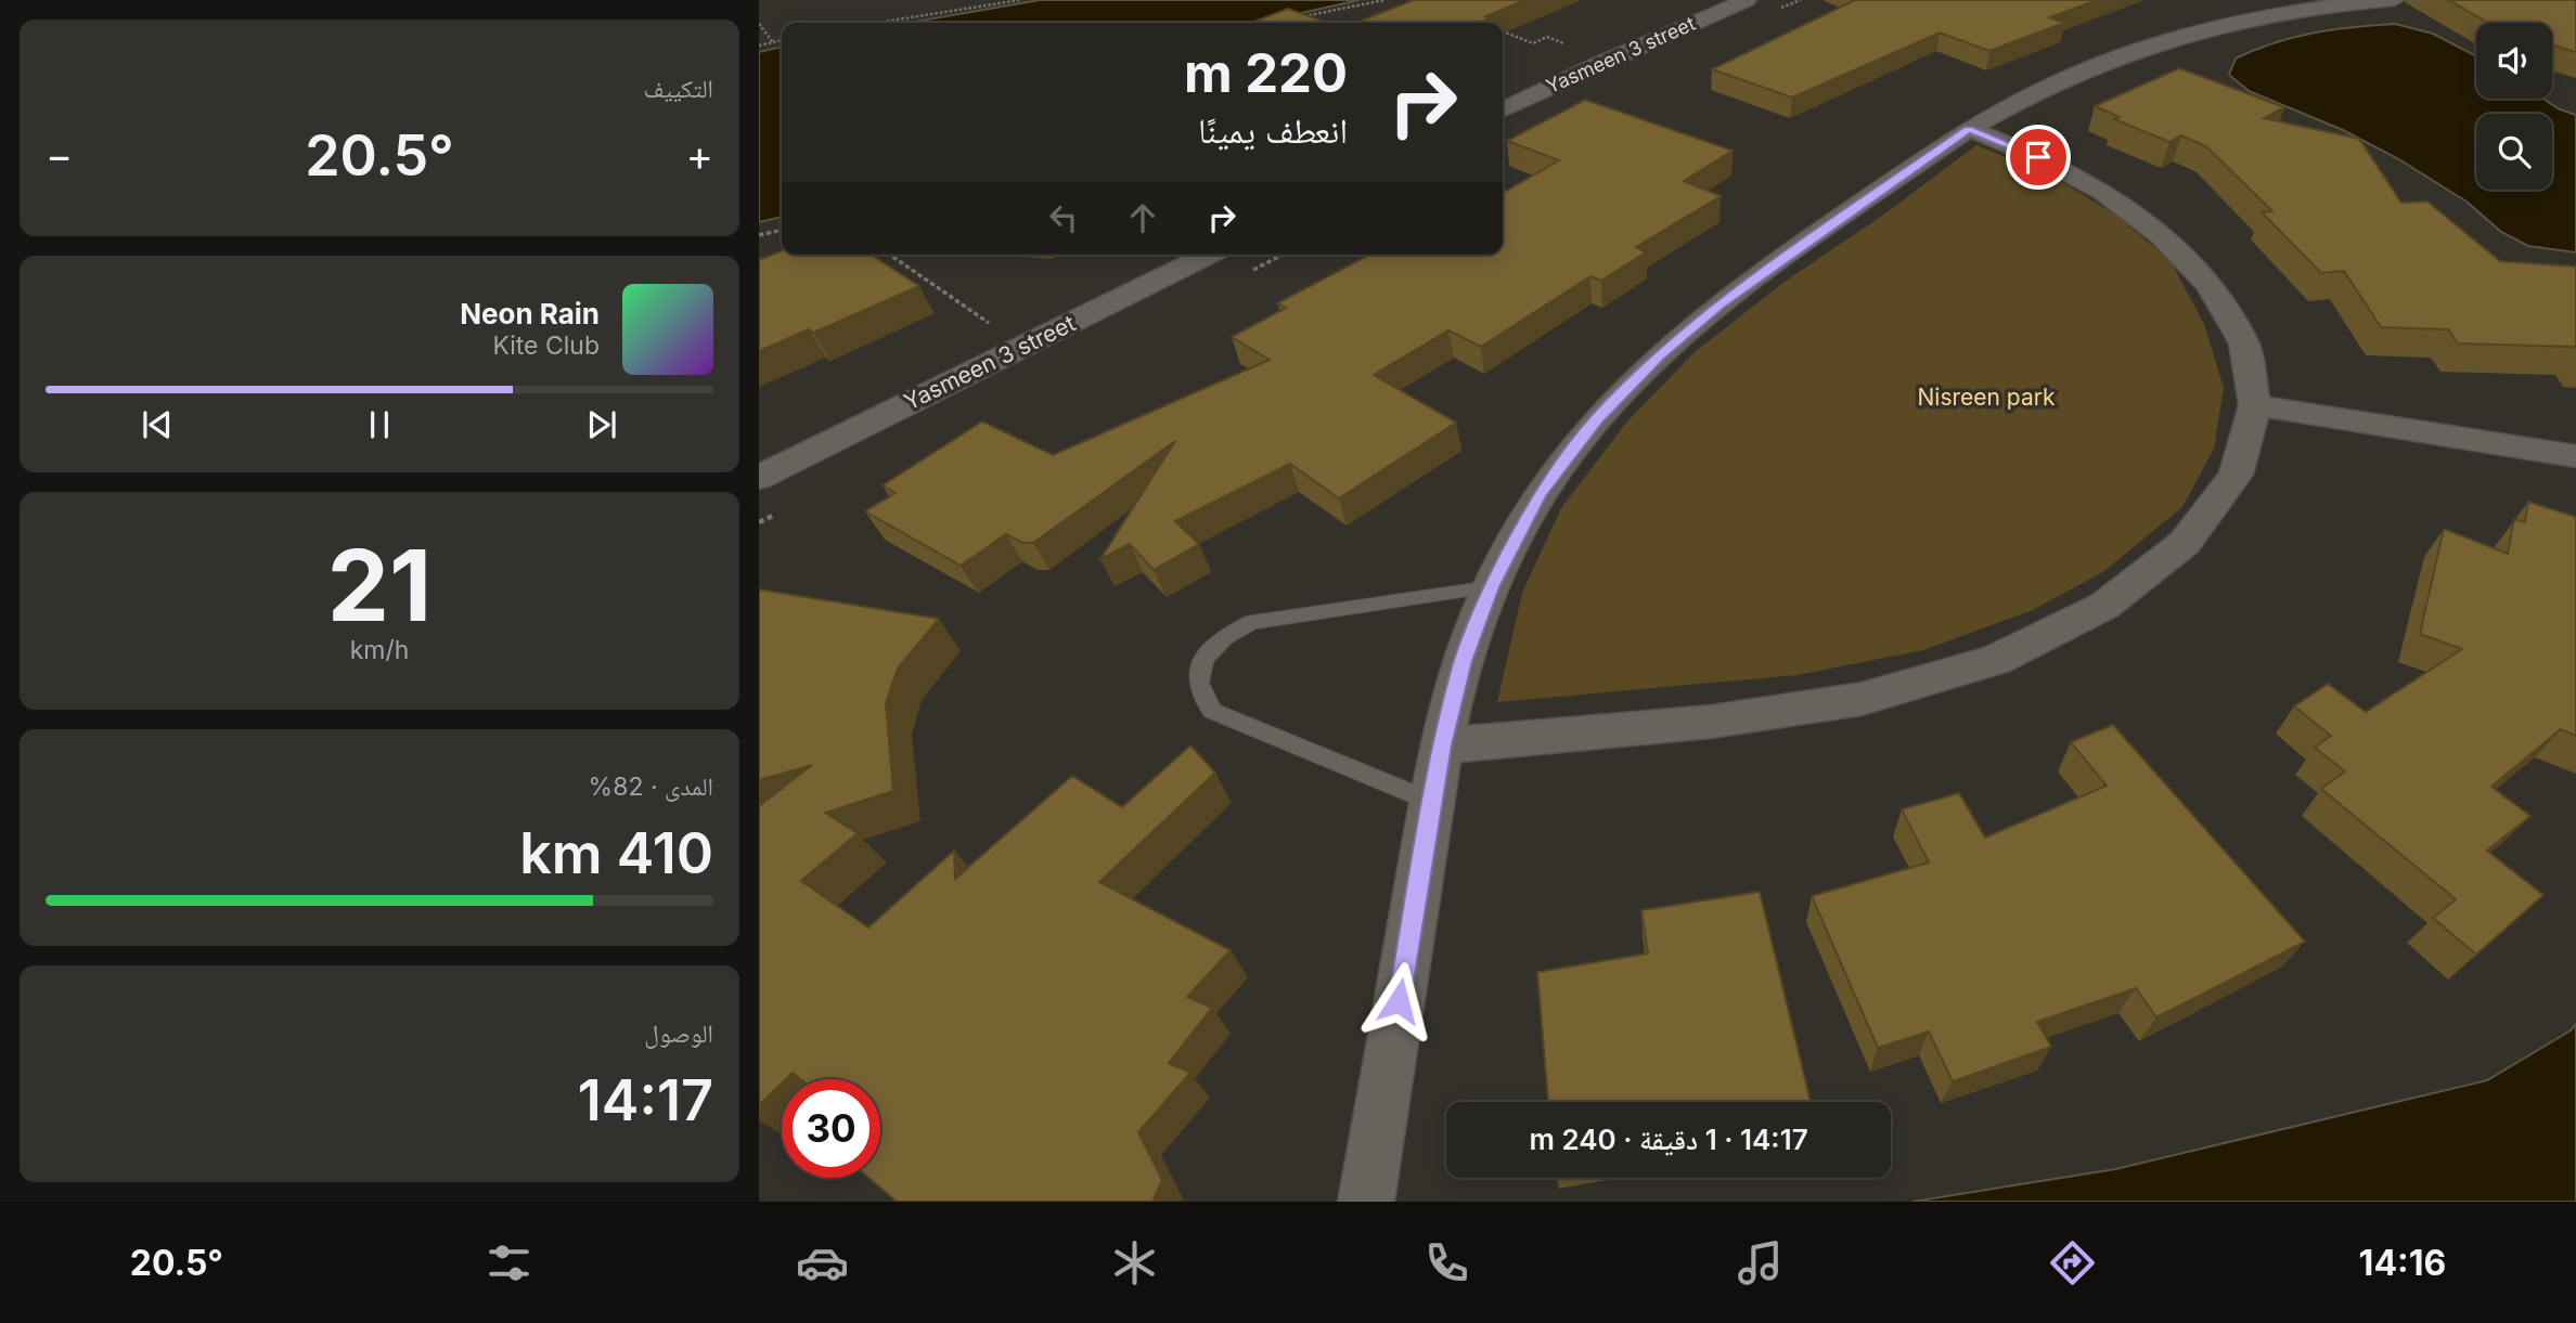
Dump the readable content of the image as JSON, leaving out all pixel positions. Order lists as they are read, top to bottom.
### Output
{
  "streets": {
    "street": ["Yasmeen 3 street"]
  },
  "parks": ["Nisreen park"],
  "page": {
    "tile": [
      "التكييف",
      ["21", "km/h"],
      ["المدى · 82%", "410 km"],
      ["الوصول", "14:17"]
    ],
    "turn": ["220 m", "انعطف يمينًا"],
    "heat": ["−", "20.5°", "+"],
    "song": ["Neon Rain", "Kite Club"],
    "limit": "30",
    "trip": "14:17 · 1 دقيقة · 240 m",
    "tabs": ["14:16", "20.5°"]
  }
}
